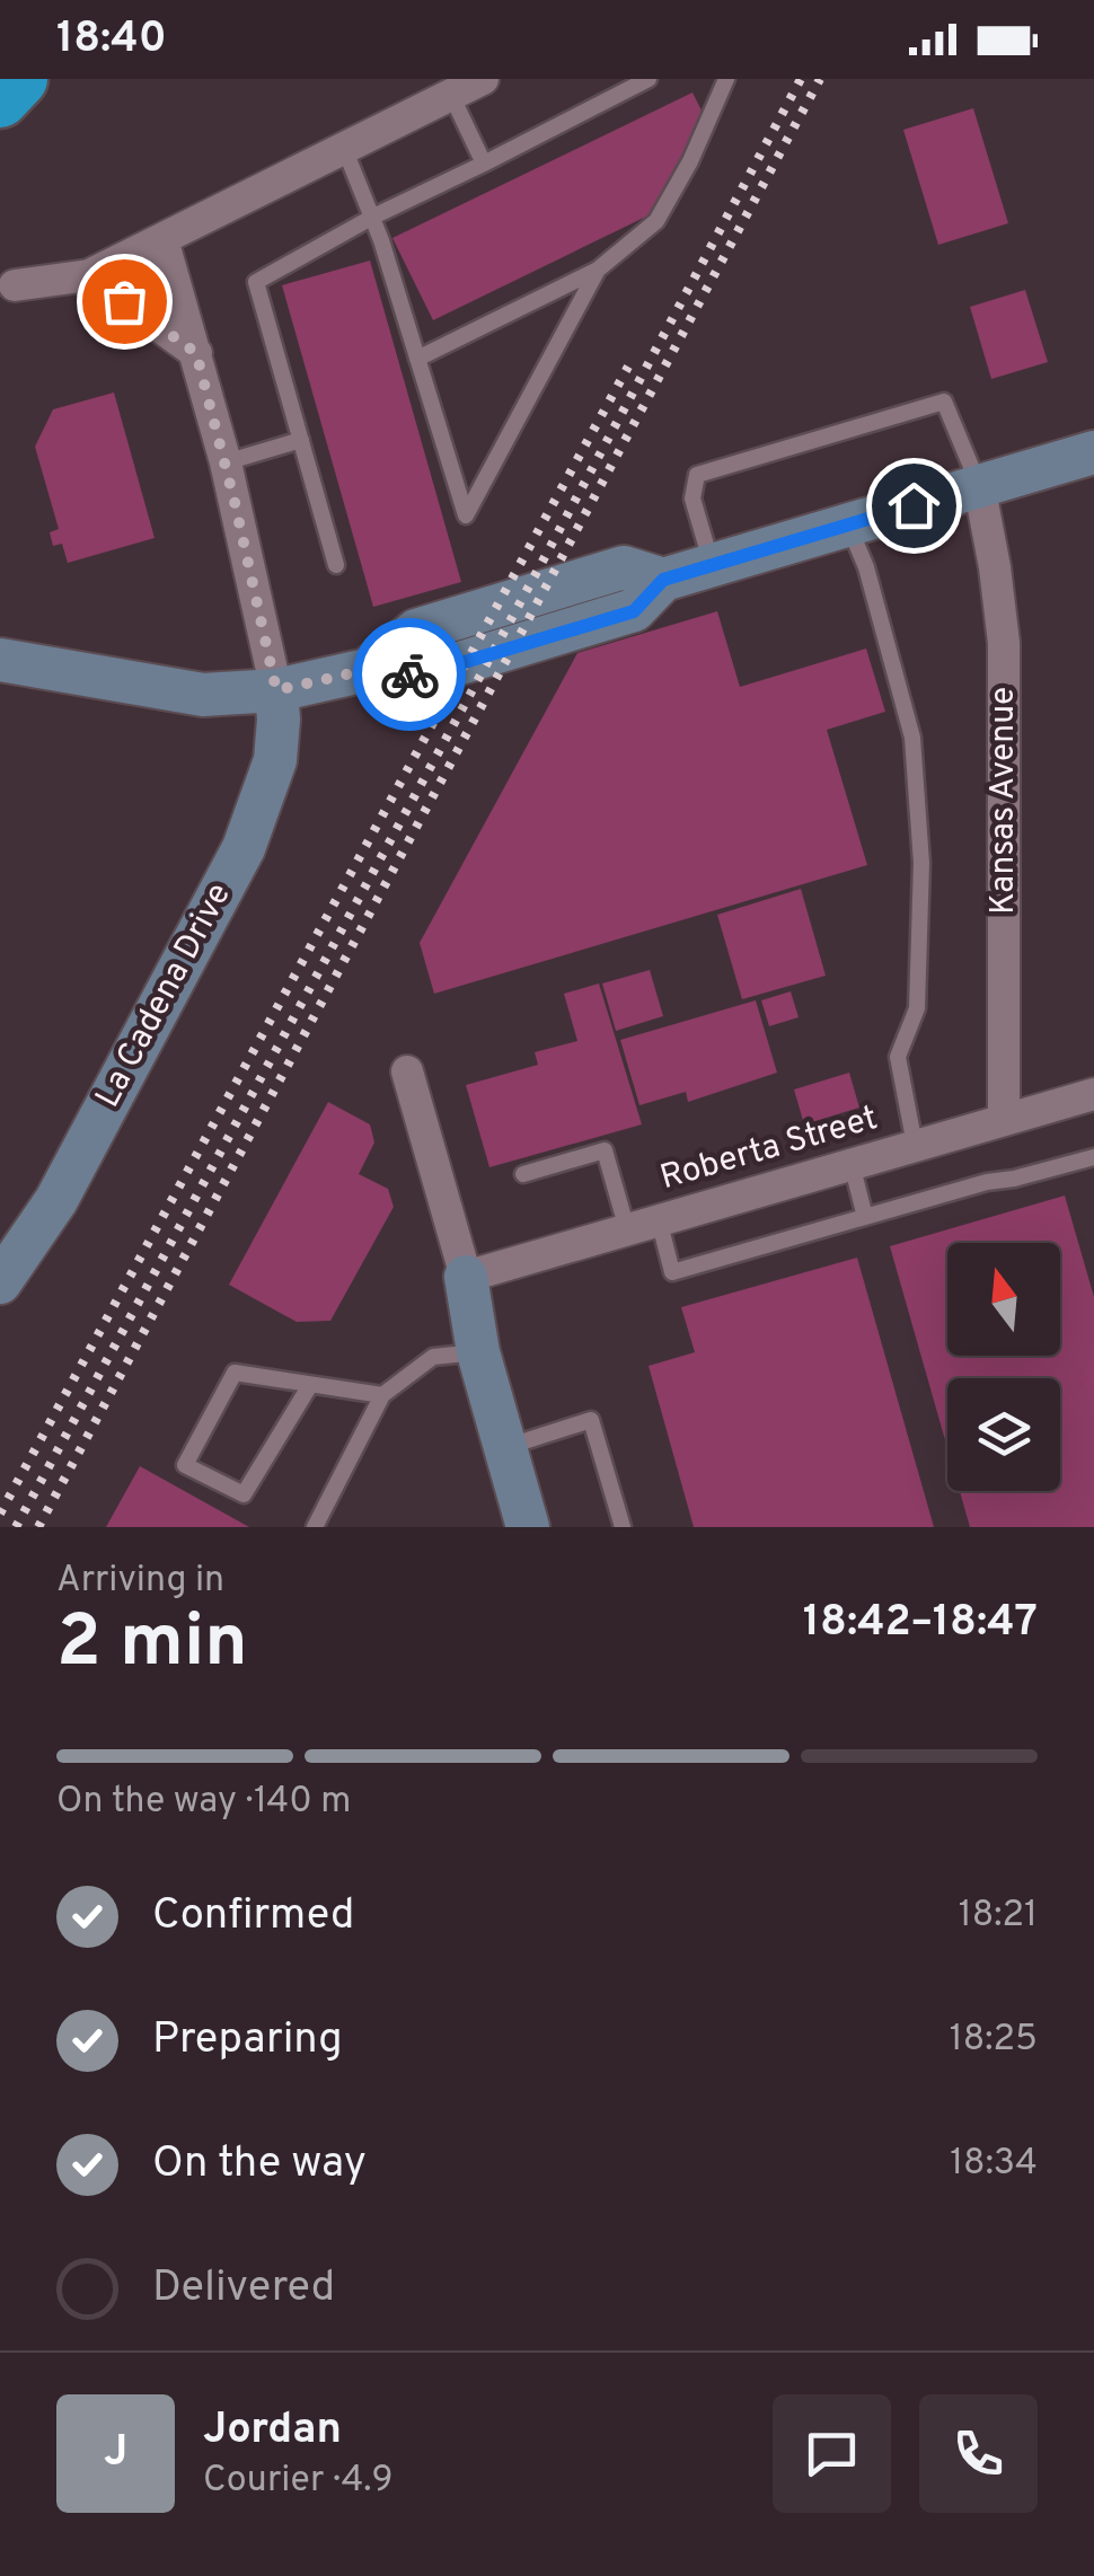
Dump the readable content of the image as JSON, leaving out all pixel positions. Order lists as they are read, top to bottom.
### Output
{
  "streets": {
    "main road": ["La Cadena Drive"],
    "street": ["Kansas Avenue", "Roberta Street"]
  },
  "crossings": [
    ["Kansas Avenue", "Roberta Street"]
  ],
  "north": "top",
  "page": {
    "status": "18:40",
    "heading": ["2 min", "Arriving in", "18:42–18:47"],
    "panel": ["Jordan", "Courier · 4.9"],
    "bar": "On the way · 140 m",
    "list": [
      ["Confirmed", "18:21"],
      ["Preparing", "18:25"],
      ["On the way", "18:34"],
      "Delivered"
    ],
    "round": "J"
  }
}
